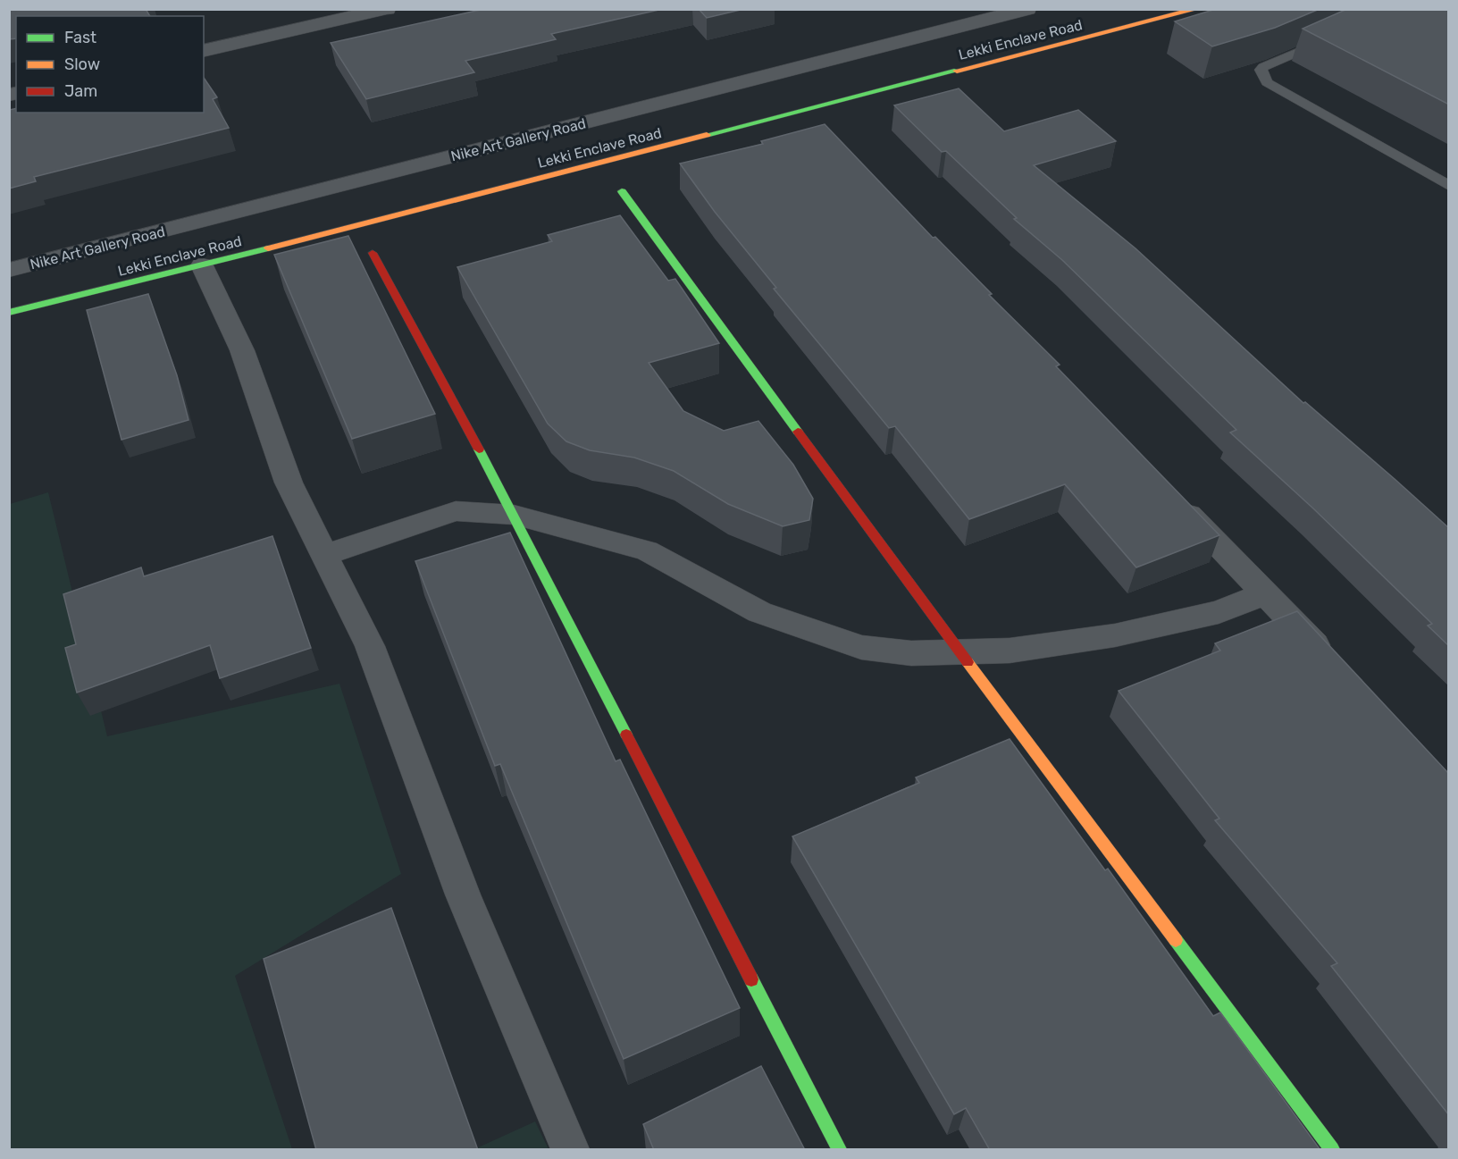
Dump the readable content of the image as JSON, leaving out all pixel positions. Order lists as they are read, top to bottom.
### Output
{
  "streets": {
    "street": ["Lekki Enclave Road", "Nike Art Gallery Road"]
  },
  "legend": ["Fast", "Slow", "Jam"]
}
